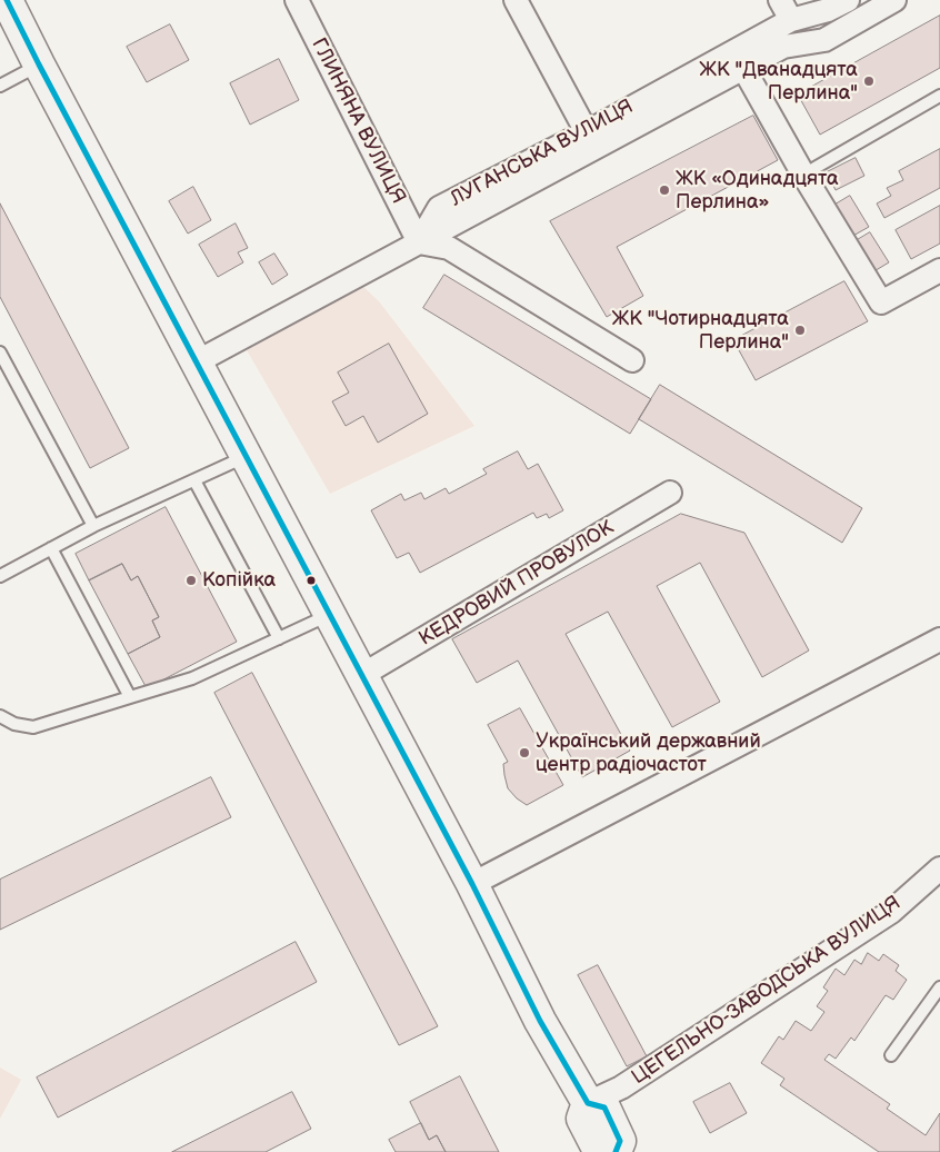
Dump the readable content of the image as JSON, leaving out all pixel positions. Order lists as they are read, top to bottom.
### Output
{
  "streets": {
    "street": [
      "ГЛИНЯНА ВУЛИЦЯ",
      "ЛУГАНСЬКА ВУЛИЦЯ",
      "КЕДРОВИЙ ПРОВУЛОК",
      "ЦЕГЕЛЬНО-ЗАВОДСЬКА ВУЛИЦЯ"
    ]
  },
  "crossings": [
    ["ГЛИНЯНА ВУЛИЦЯ", "ЛУГАНСЬКА ВУЛИЦЯ"]
  ],
  "places": [
    "ЖК \"Дванадцята Перлина\"",
    "ЖК «Одинадцята Перлина»",
    "ЖК \"Чотирнадцята Перлина\"",
    "Копійка",
    "Український державний центр радіочастот"
  ]
}
